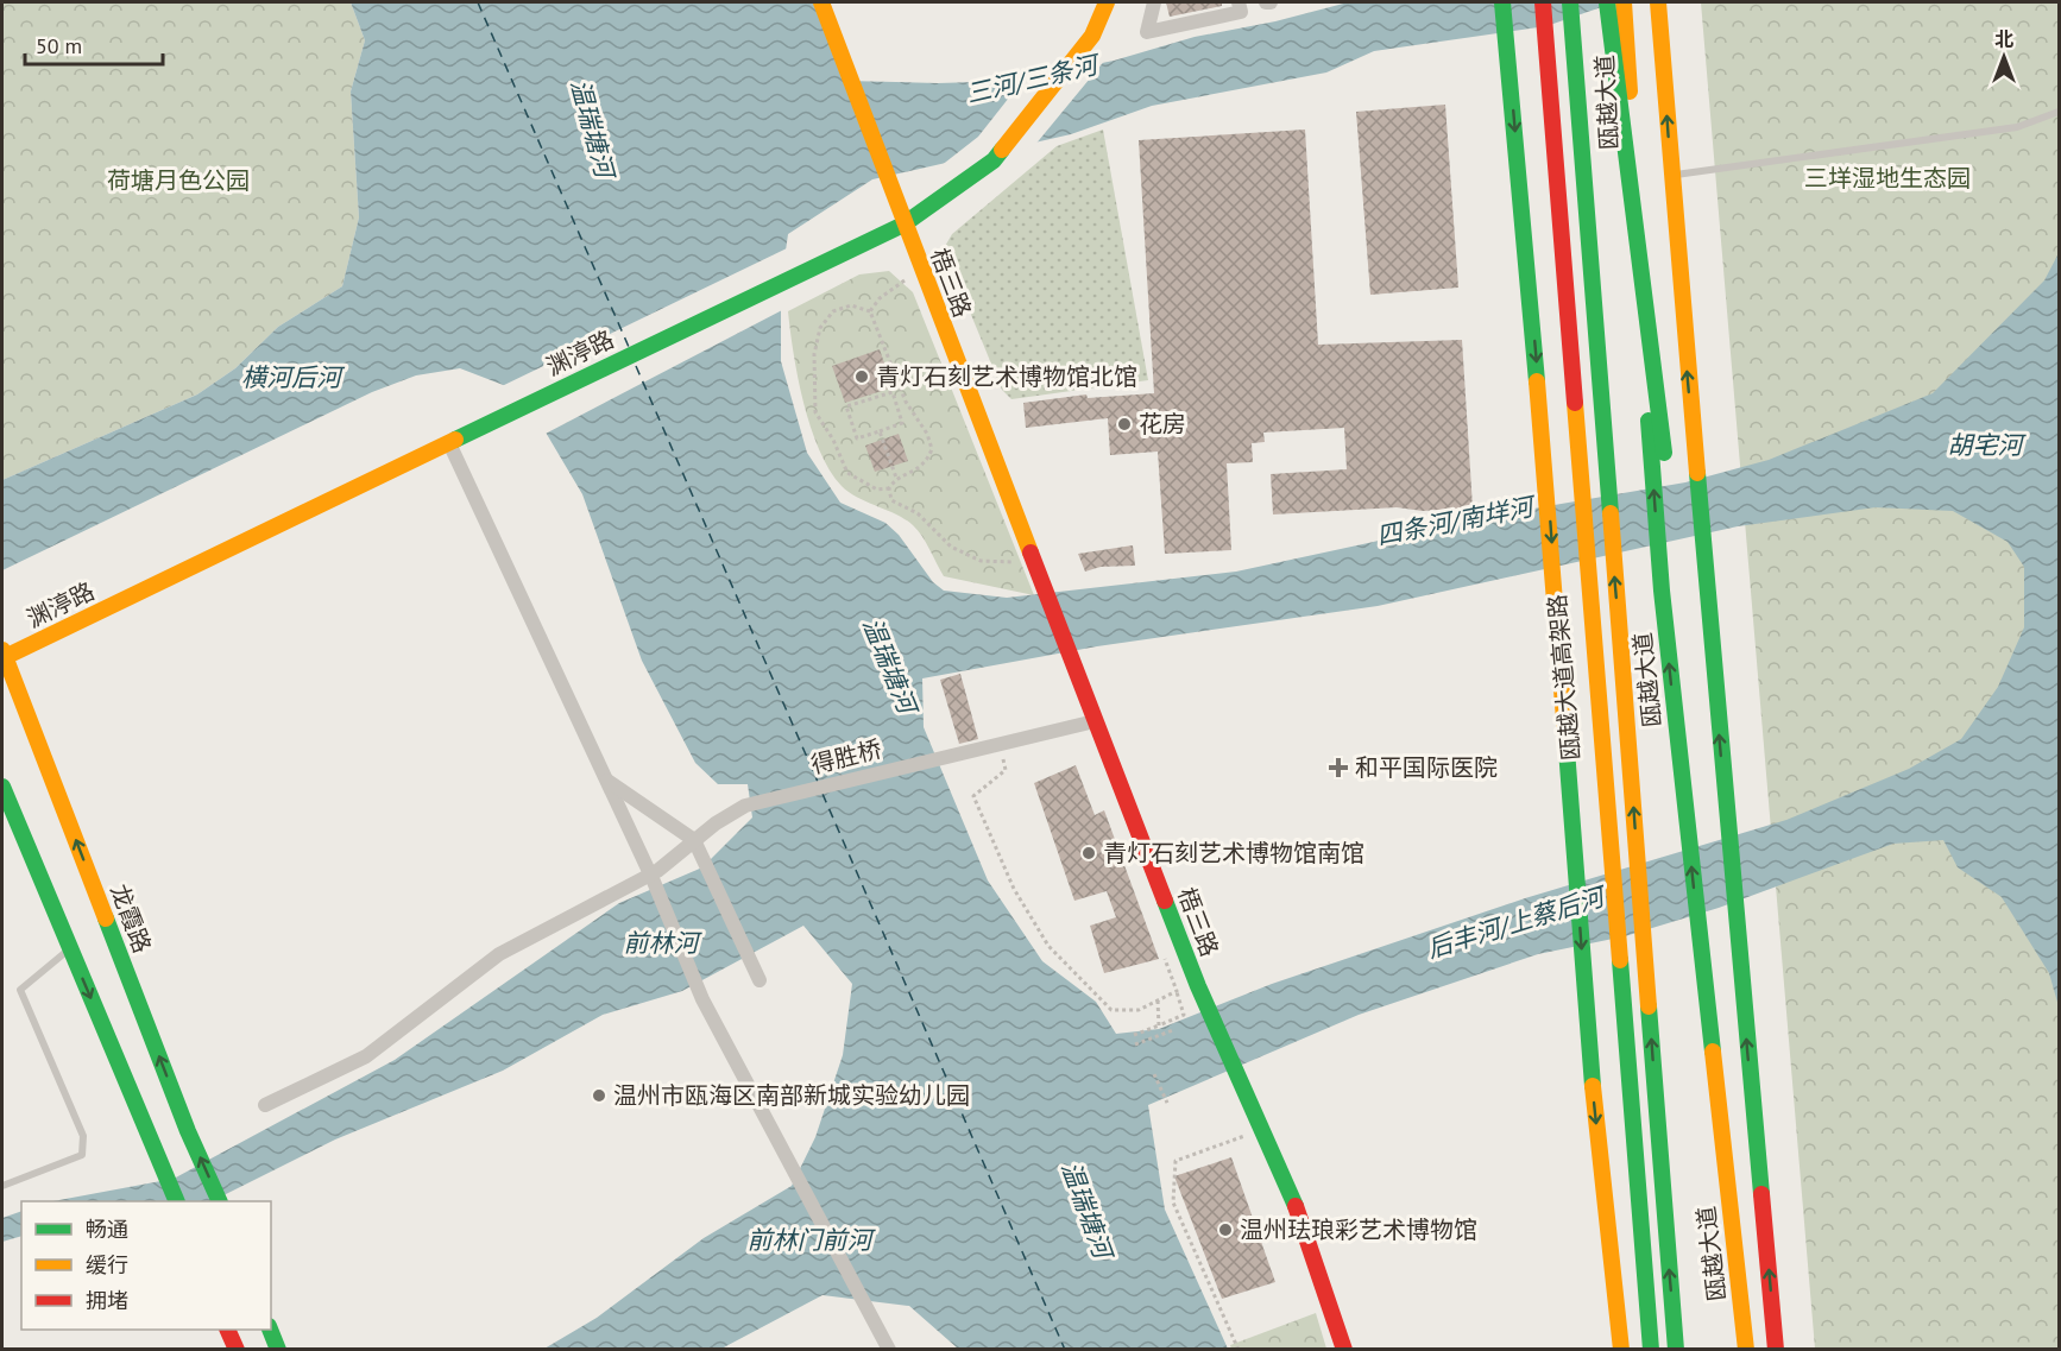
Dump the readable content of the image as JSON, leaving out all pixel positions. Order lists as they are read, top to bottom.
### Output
{
  "streets": {
    "main road": [
      "瓯越大道",
      "梧三路",
      "渊渟路",
      "瓯越大道高架路",
      "龙霞路"
    ],
    "street": ["得胜桥"]
  },
  "crossings": [
    ["梧三路", "渊渟路"],
    ["梧三路", "得胜桥"],
    ["渊渟路", "龙霞路"]
  ],
  "water": [
    "三河/三条河",
    "温瑞塘河",
    "横河后河",
    "胡宅河",
    "四条河/南垟河",
    "后丰河/上蔡后河",
    "前林河",
    "前林门前河"
  ],
  "parks": ["三垟湿地生态园", "荷塘月色公园"],
  "places": {
    "other": [
      "青灯石刻艺术博物馆北馆",
      "花房",
      "青灯石刻艺术博物馆南馆",
      "温州市瓯海区南部新城实验幼儿园",
      "温州珐琅彩艺术博物馆"
    ],
    "health": ["和平国际医院"]
  },
  "legend": ["畅通", "缓行", "拥堵"],
  "scale_bar": "50 m",
  "north": "top"
}
